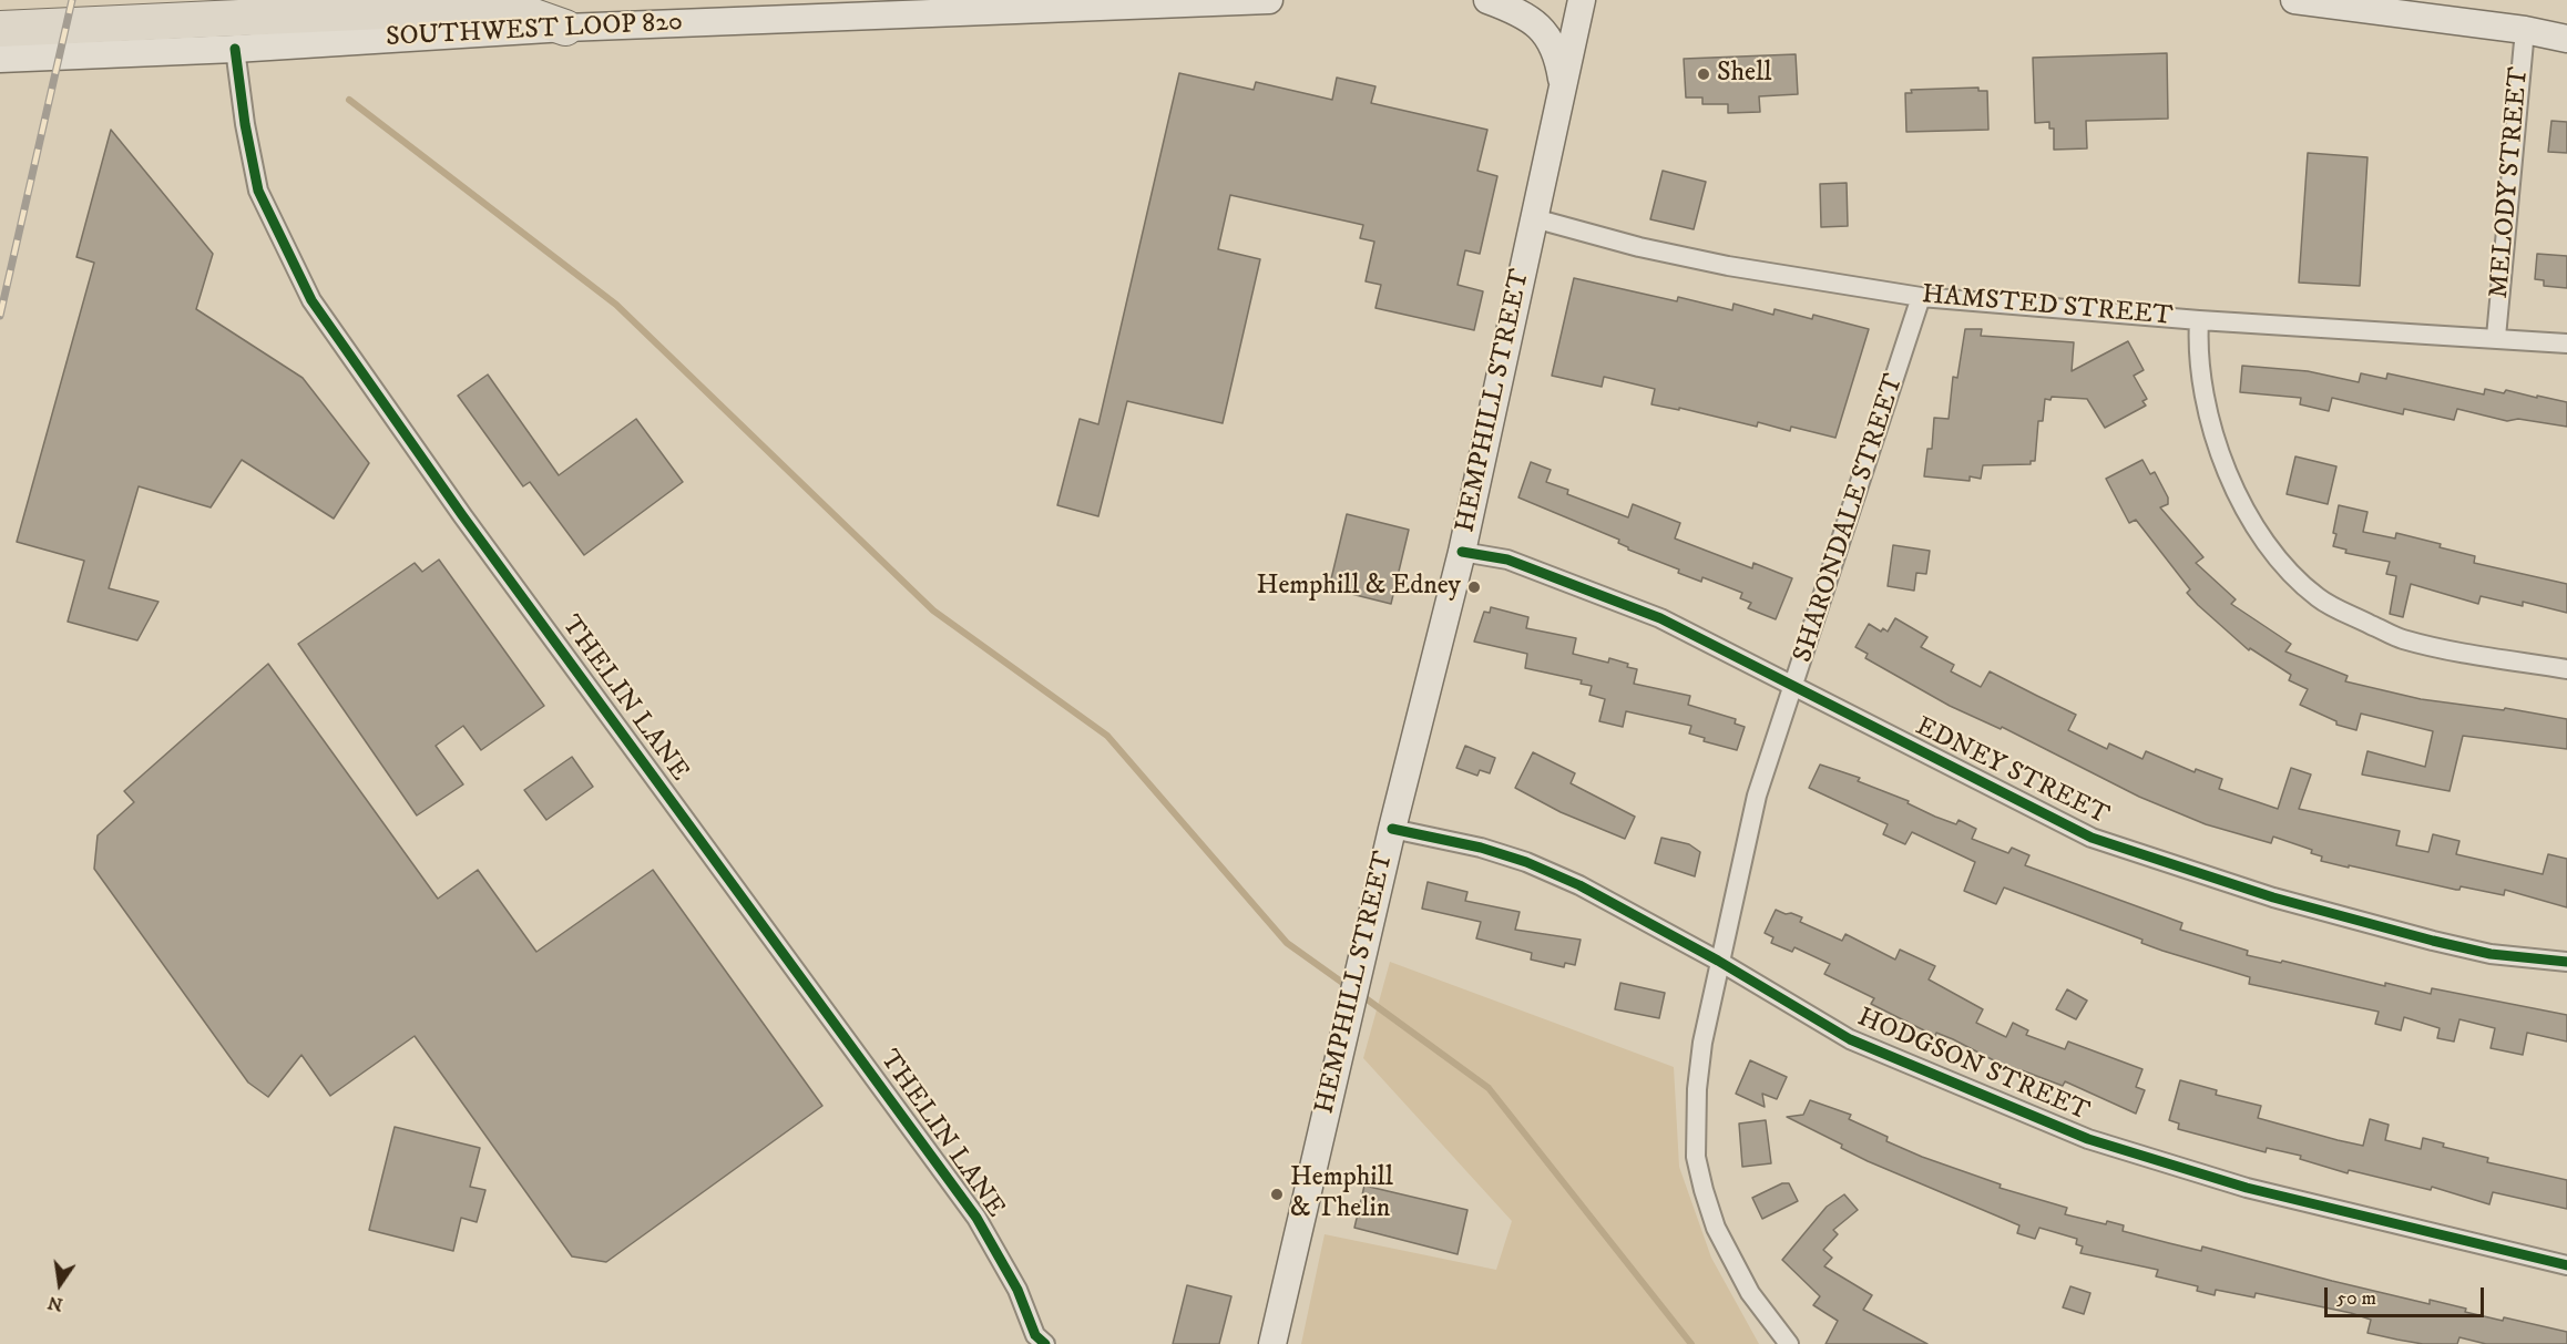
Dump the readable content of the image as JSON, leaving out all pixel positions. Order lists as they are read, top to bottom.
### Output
{
  "streets": {
    "main road": ["SOUTHWEST LOOP 820", "HEMPHILL STREET"],
    "street": [
      "MELODY STREET",
      "HAMSTED STREET",
      "SHARONDALE STREET",
      "THELIN LANE",
      "EDNEY STREET",
      "HODGSON STREET"
    ]
  },
  "crossings": [
    ["SOUTHWEST LOOP 820", "THELIN LANE"],
    ["MELODY STREET", "HAMSTED STREET"],
    ["HAMSTED STREET", "HEMPHILL STREET"],
    ["HAMSTED STREET", "SHARONDALE STREET"],
    ["HEMPHILL STREET", "EDNEY STREET"],
    ["HEMPHILL STREET", "HODGSON STREET"],
    ["SHARONDALE STREET", "EDNEY STREET"],
    ["SHARONDALE STREET", "HODGSON STREET"]
  ],
  "places": ["Shell", "Hemphill & Edney", "Hemphill & Thelin"],
  "scale_bar": "50 m",
  "north": "bottom"
}
